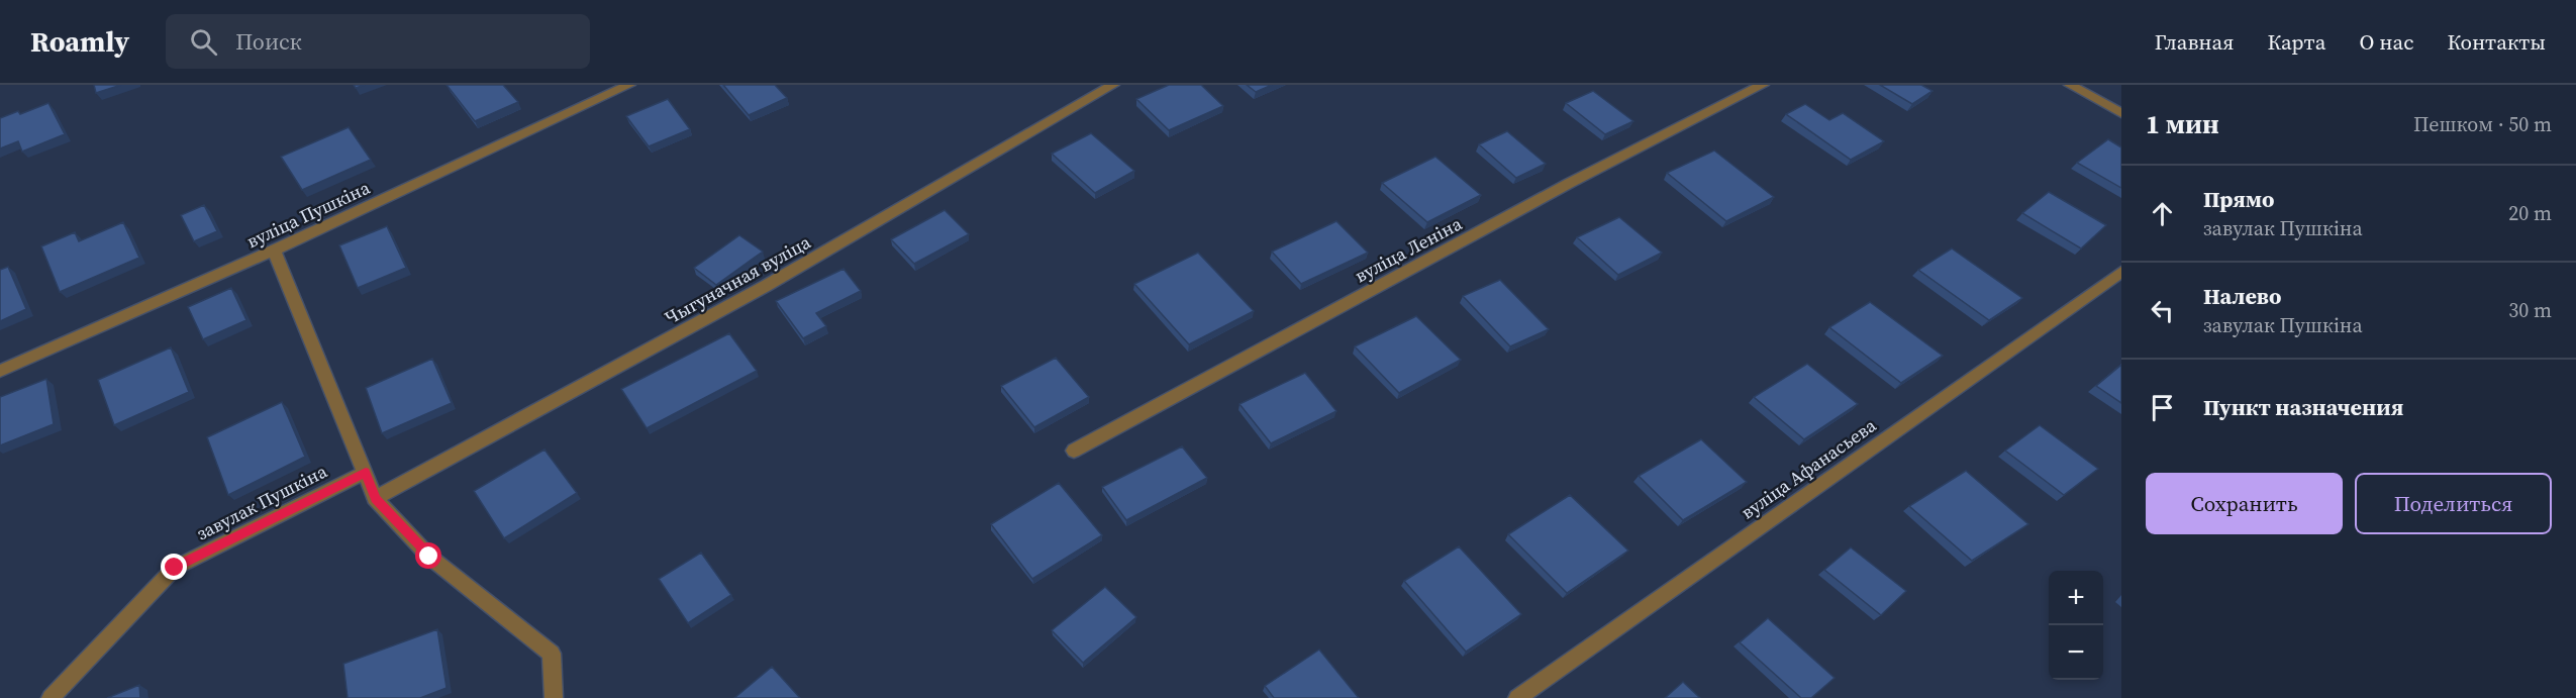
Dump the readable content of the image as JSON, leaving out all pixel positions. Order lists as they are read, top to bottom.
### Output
{
  "streets": {
    "street": [
      "вуліца Пушкіна",
      "вуліца Леніна",
      "Чыгуначная вуліца",
      "вуліца Афанасьева",
      "завулак Пушкіна"
    ]
  },
  "page": {
    "header": "Roamly",
    "search": "Поиск",
    "nav": [
      "Главная",
      "Карта",
      "О нас",
      "Контакты"
    ],
    "heading": ["1 мин", "Пешком · 50 m"],
    "list": [
      ["Прямо", "завулак Пушкіна", "20 m"],
      ["Налево", "завулак Пушкіна", "30 m"],
      "Пункт назначения"
    ],
    "buttons": ["Сохранить", "Поделиться"],
    "map_buttons": ["+", "−"]
  }
}
